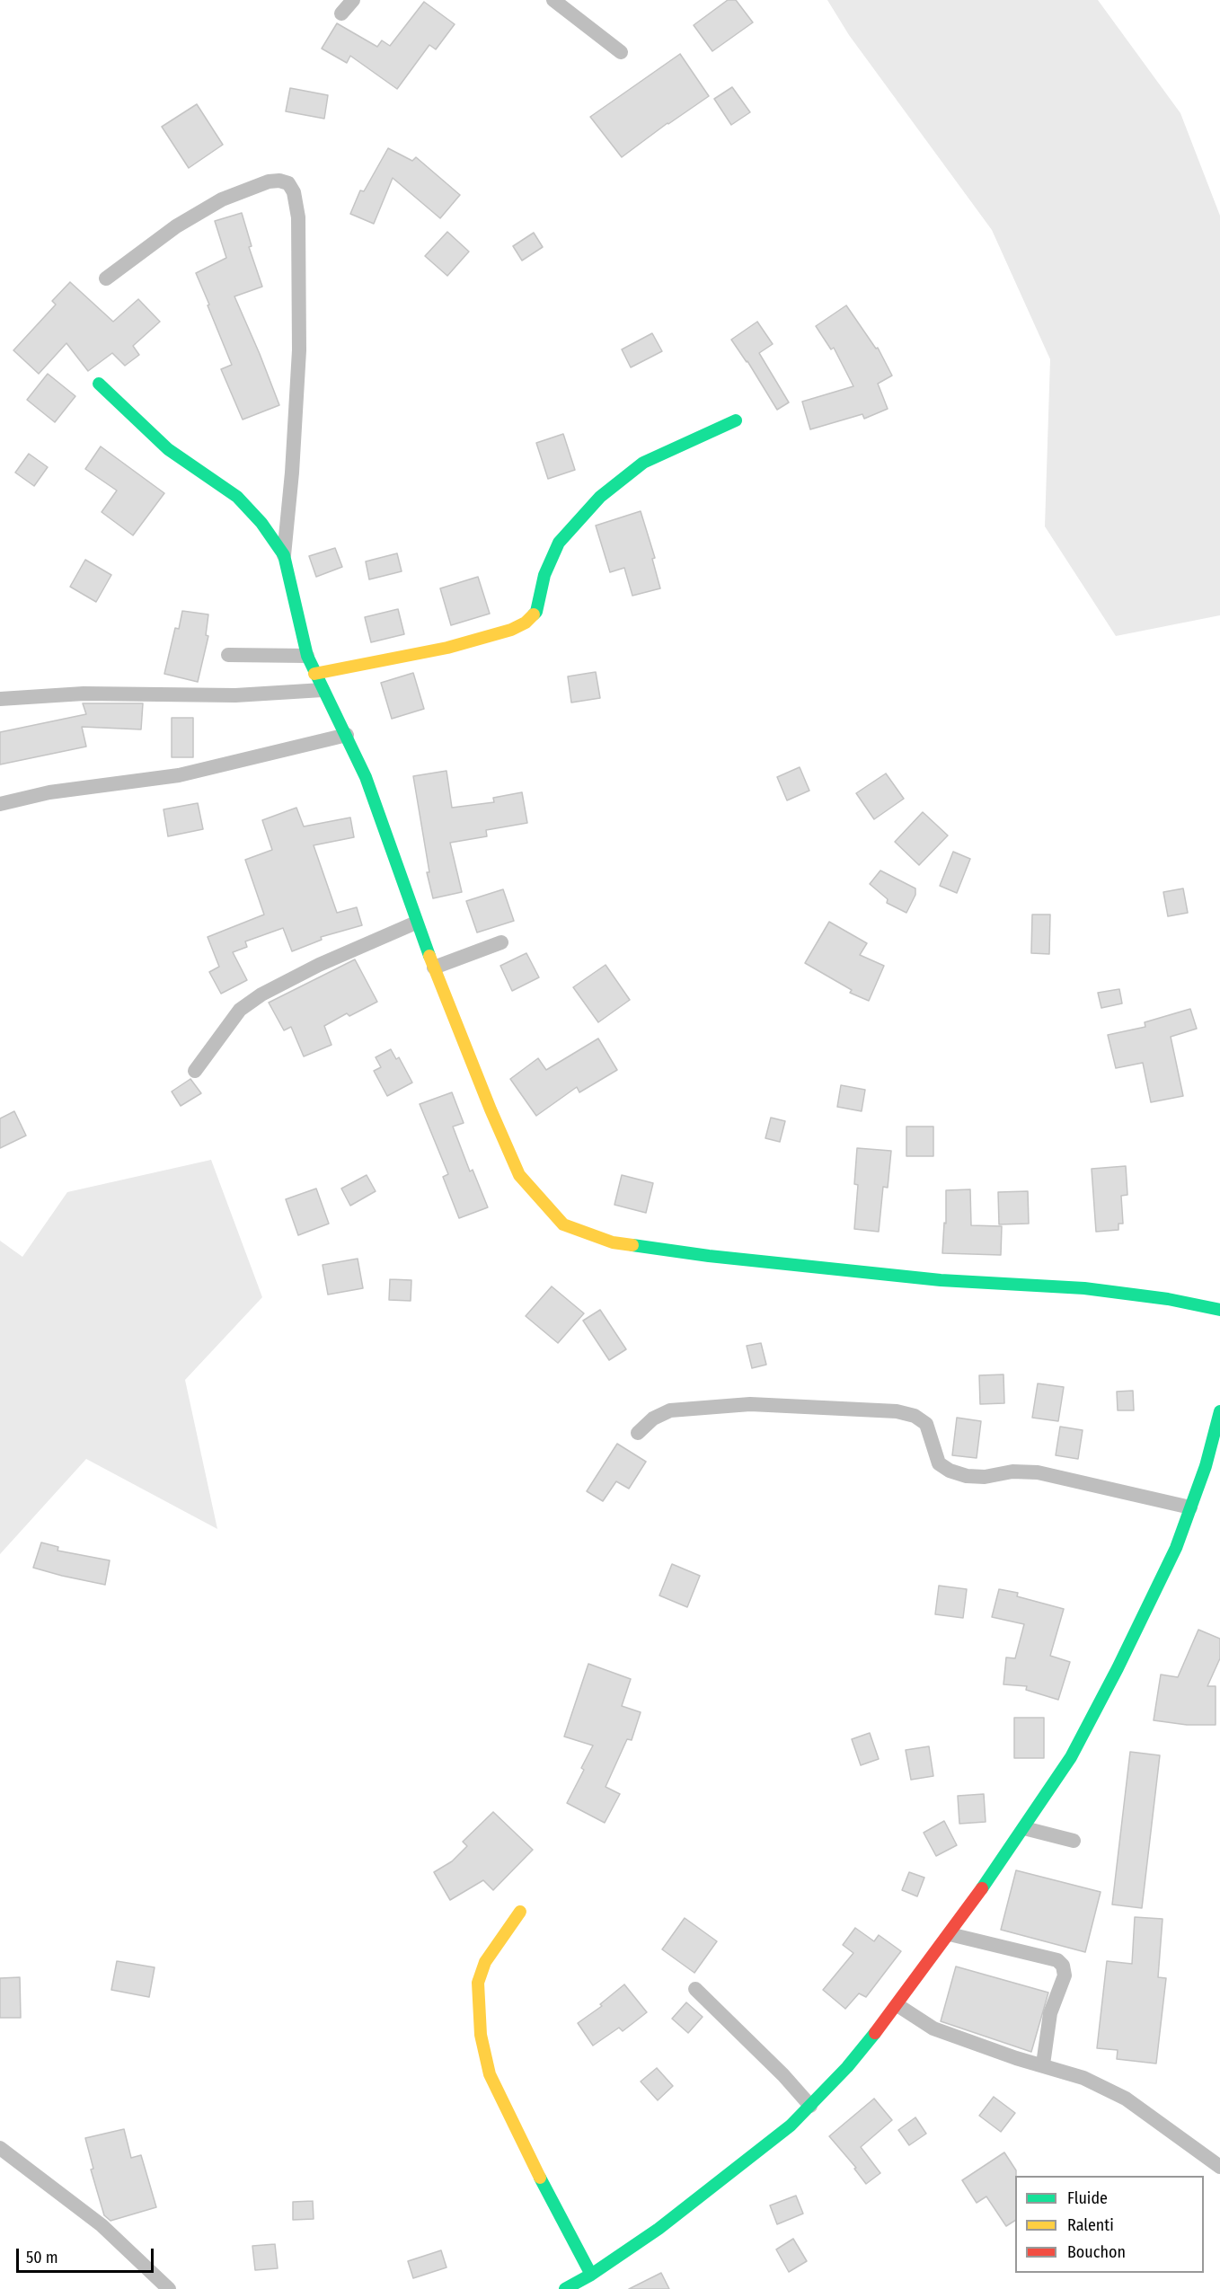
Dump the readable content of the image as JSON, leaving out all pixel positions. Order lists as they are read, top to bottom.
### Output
{
  "legend": ["Fluide", "Ralenti", "Bouchon"],
  "scale_bar": "50 m"
}
